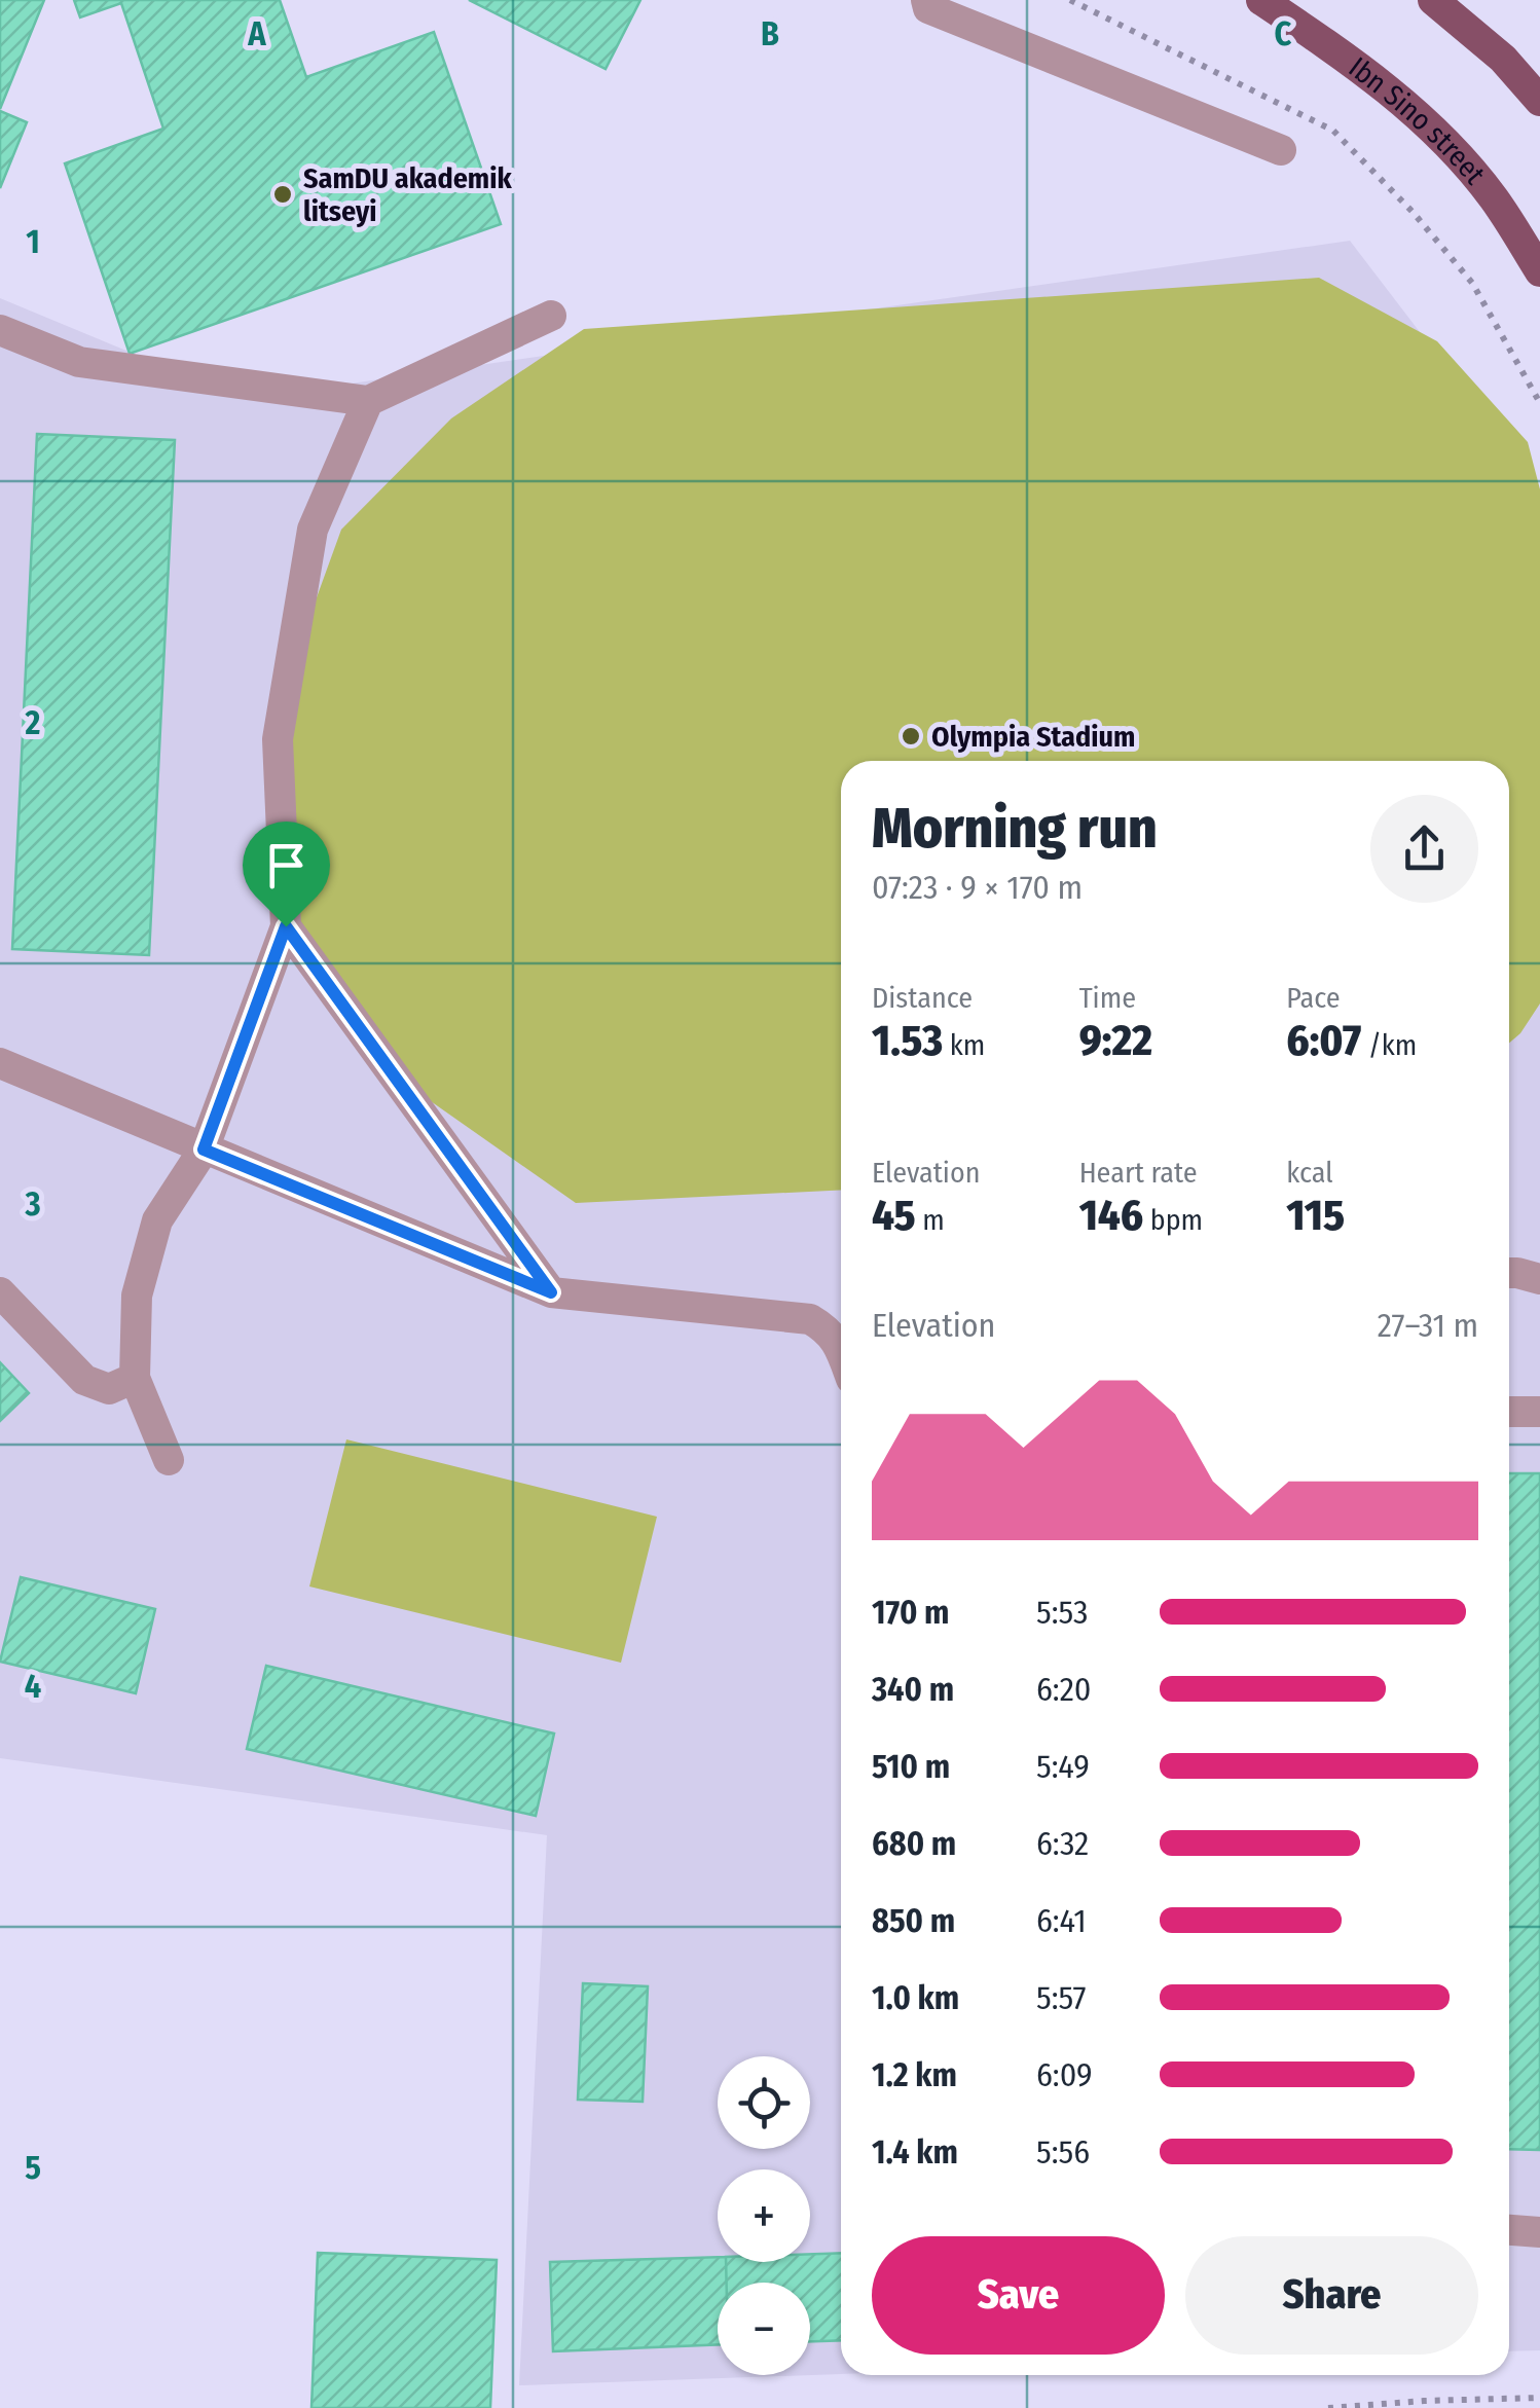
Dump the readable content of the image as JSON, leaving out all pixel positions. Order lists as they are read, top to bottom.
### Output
{
  "streets": {
    "main road": ["Ibn Sino street"]
  },
  "places": ["SamDU akademik litseyi", "Olympia Stadium"],
  "page": {
    "heading": ["Morning run", "07:23 · 9 × 170 m"],
    "stats": [
      ["Distance", "1.53 km"],
      ["Time", "9:22"],
      ["Pace", "6:07 /km"],
      ["Elevation", "45 m"],
      ["Heart rate", "146 bpm"],
      ["kcal", "115"]
    ],
    "chart": ["Elevation", "27–31 m"],
    "list": [
      {
        "name": "170 m",
        "note": "5:53"
      },
      {
        "name": "340 m",
        "note": "6:20"
      },
      {
        "name": "510 m",
        "note": "5:49"
      },
      {
        "name": "680 m",
        "note": "6:32"
      },
      {
        "name": "850 m",
        "note": "6:41"
      },
      {
        "name": "1.0 km",
        "note": "5:57"
      },
      {
        "name": "1.2 km",
        "note": "6:09"
      },
      {
        "name": "1.4 km",
        "note": "5:56"
      }
    ],
    "map_buttons": ["+", "−"],
    "buttons": ["Save", "Share"]
  },
  "grid": {
    "columns": ["A", "B", "C"],
    "rows": [
      "1",
      "2",
      "3",
      "4",
      "5"
    ]
  }
}
